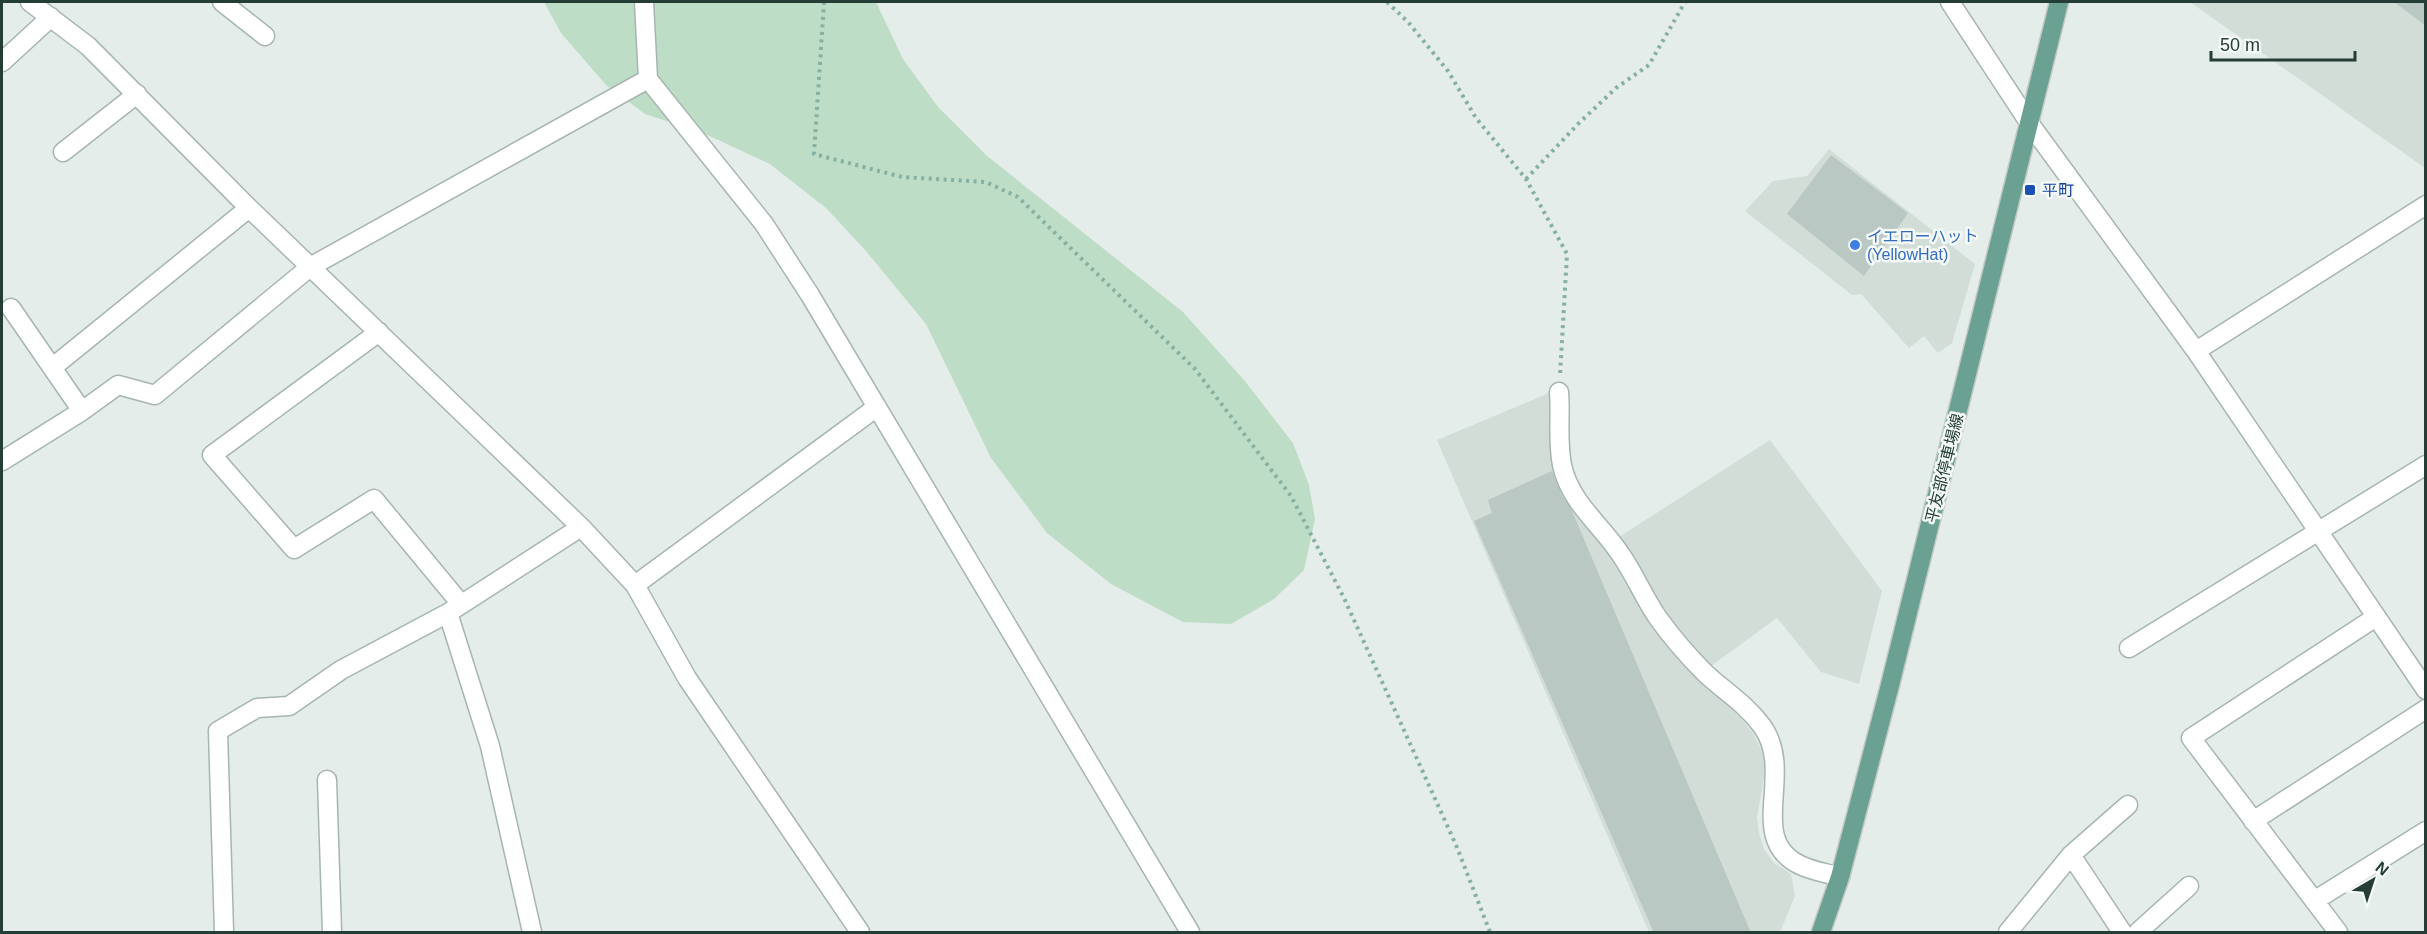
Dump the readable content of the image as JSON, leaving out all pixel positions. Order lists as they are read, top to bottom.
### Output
{
  "streets": {
    "main road": ["平友部停車場線"]
  },
  "places": {
    "transit": ["平町"],
    "other": ["イエローハット (YellowHat)"]
  },
  "scale_bar": "50 m",
  "north": "top right"
}
